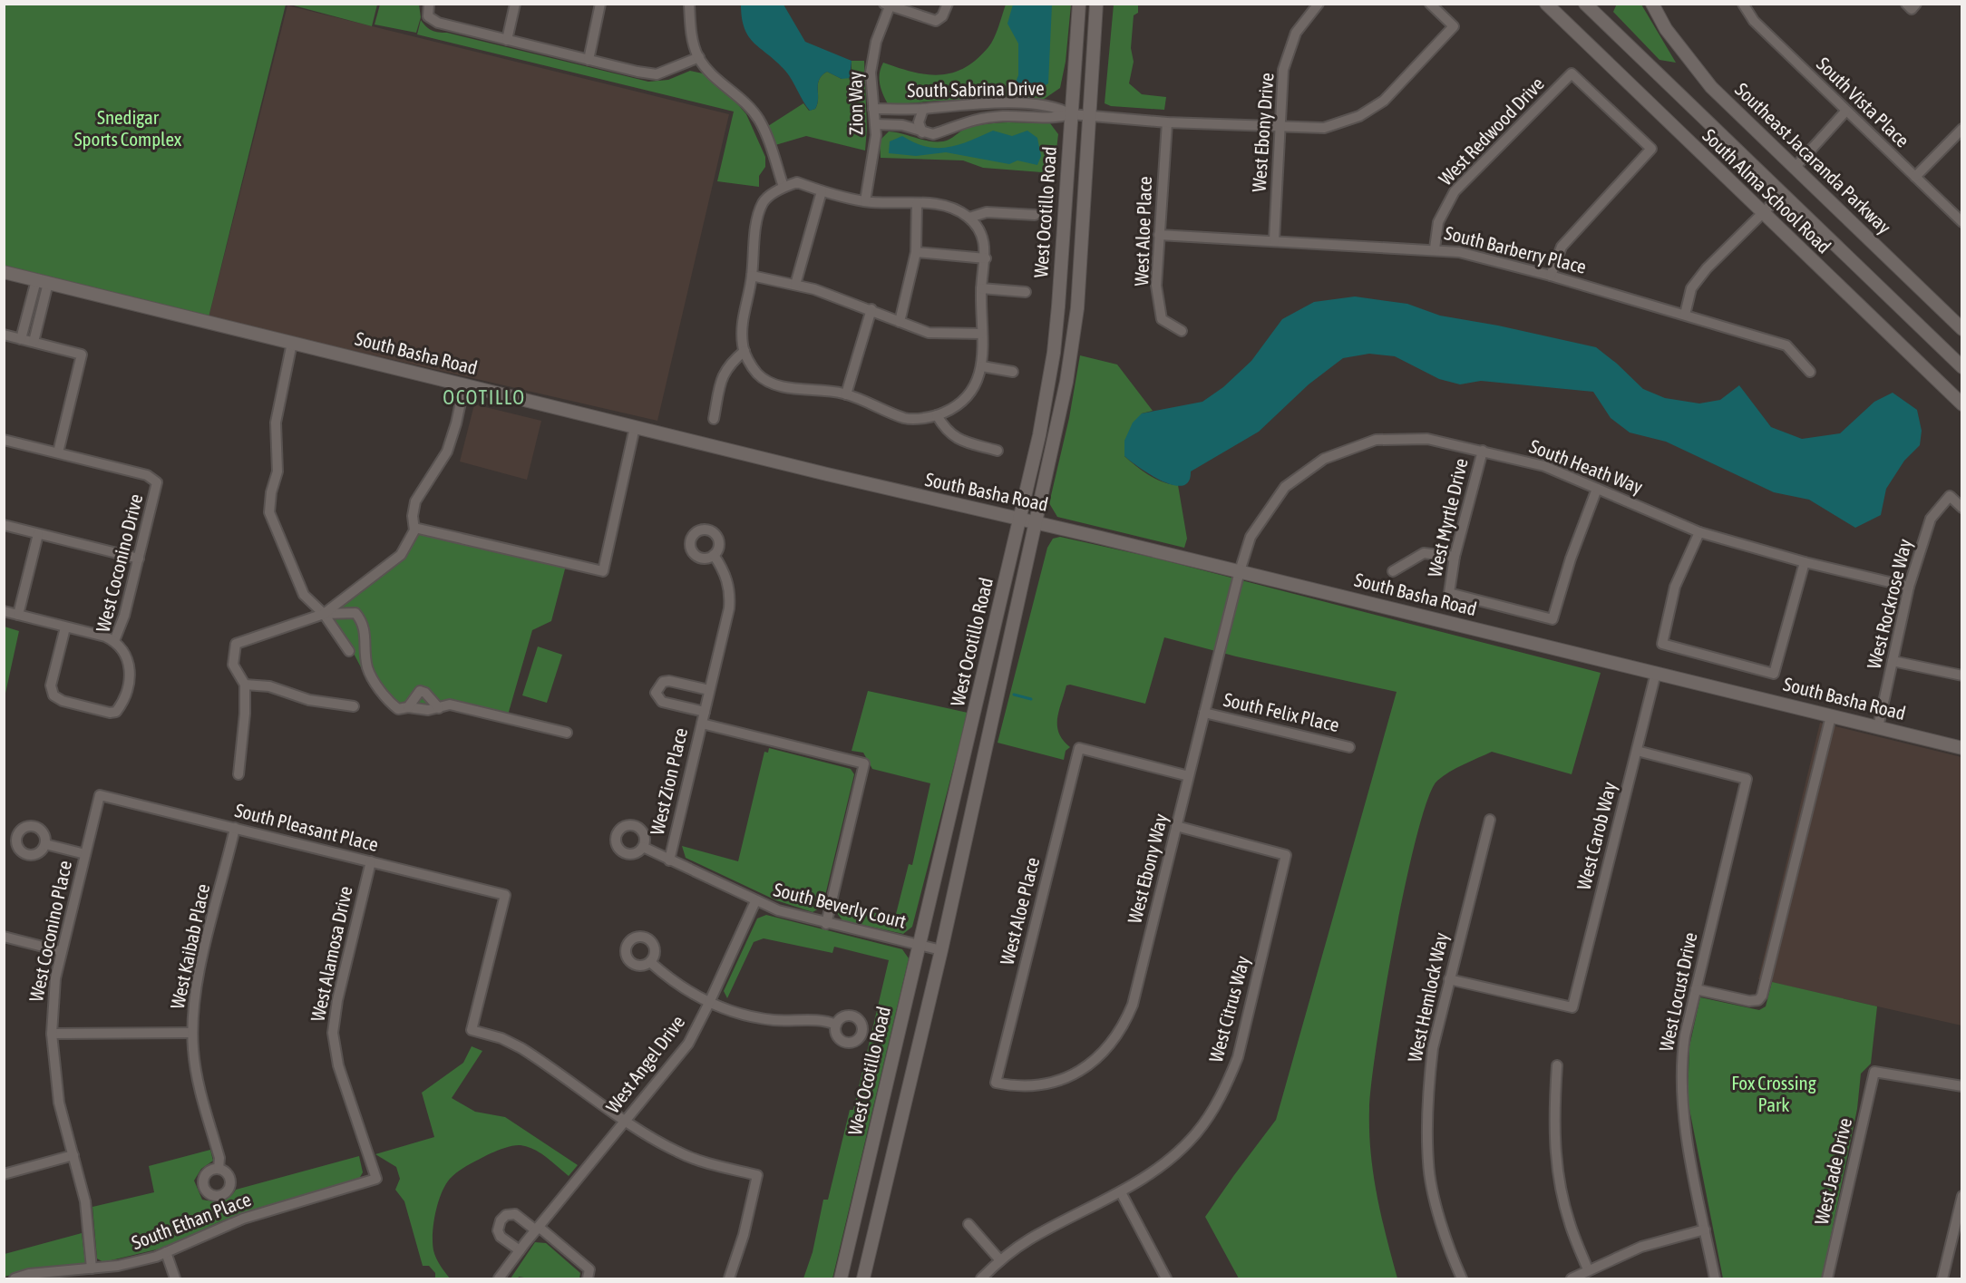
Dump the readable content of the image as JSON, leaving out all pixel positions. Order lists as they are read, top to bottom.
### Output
{
  "streets": {
    "main road": [
      "Southeast Jacaranda Parkway",
      "South Alma School Road",
      "West Ocotillo Road",
      "South Basha Road"
    ],
    "street": [
      "South Sabrina Drive",
      "South Vista Place",
      "Zion Way",
      "West Redwood Drive",
      "West Ebony Drive",
      "West Aloe Place",
      "South Barberry Place",
      "South Heath Way",
      "West Myrtle Drive",
      "West Coconino Drive",
      "West Rockrose Way",
      "South Felix Place",
      "West Zion Place",
      "South Pleasant Place",
      "West Carob Way",
      "West Ebony Way",
      "South Beverly Court",
      "West Coconino Place",
      "West Kaibab Place",
      "West Alamosa Drive",
      "West Locust Drive",
      "West Hemlock Way",
      "West Citrus Way",
      "West Angel Drive",
      "West Jade Drive",
      "South Ethan Place"
    ]
  },
  "crossings": [
    ["South Sabrina Drive", "Zion Way"],
    ["South Sabrina Drive", "West Ocotillo Road"],
    ["West Redwood Drive", "South Barberry Place"],
    ["West Ebony Drive", "South Barberry Place"],
    ["West Ocotillo Road", "South Basha Road"],
    ["West Ocotillo Road", "South Beverly Court"],
    ["West Aloe Place", "South Barberry Place"],
    ["West Aloe Place", "West Ebony Way"],
    ["South Basha Road", "South Heath Way"],
    ["South Basha Road", "West Rockrose Way"],
    ["South Basha Road", "West Carob Way"],
    ["South Basha Road", "West Ebony Way"],
    ["South Heath Way", "West Myrtle Drive"],
    ["South Heath Way", "West Rockrose Way"],
    ["South Heath Way", "West Ebony Way"],
    ["South Felix Place", "West Ebony Way"],
    ["West Zion Place", "South Beverly Court"],
    ["South Pleasant Place", "West Coconino Place"],
    ["South Pleasant Place", "West Kaibab Place"],
    ["South Pleasant Place", "West Alamosa Drive"],
    ["South Pleasant Place", "West Angel Drive"],
    ["West Carob Way", "West Locust Drive"],
    ["West Carob Way", "West Hemlock Way"],
    ["West Ebony Way", "West Citrus Way"],
    ["South Beverly Court", "West Angel Drive"],
    ["West Coconino Place", "South Ethan Place"],
    ["West Alamosa Drive", "South Ethan Place"]
  ],
  "districts": ["OCOTILLO"],
  "parks": ["Snedigar Sports Complex", "Fox Crossing Park"]
}
